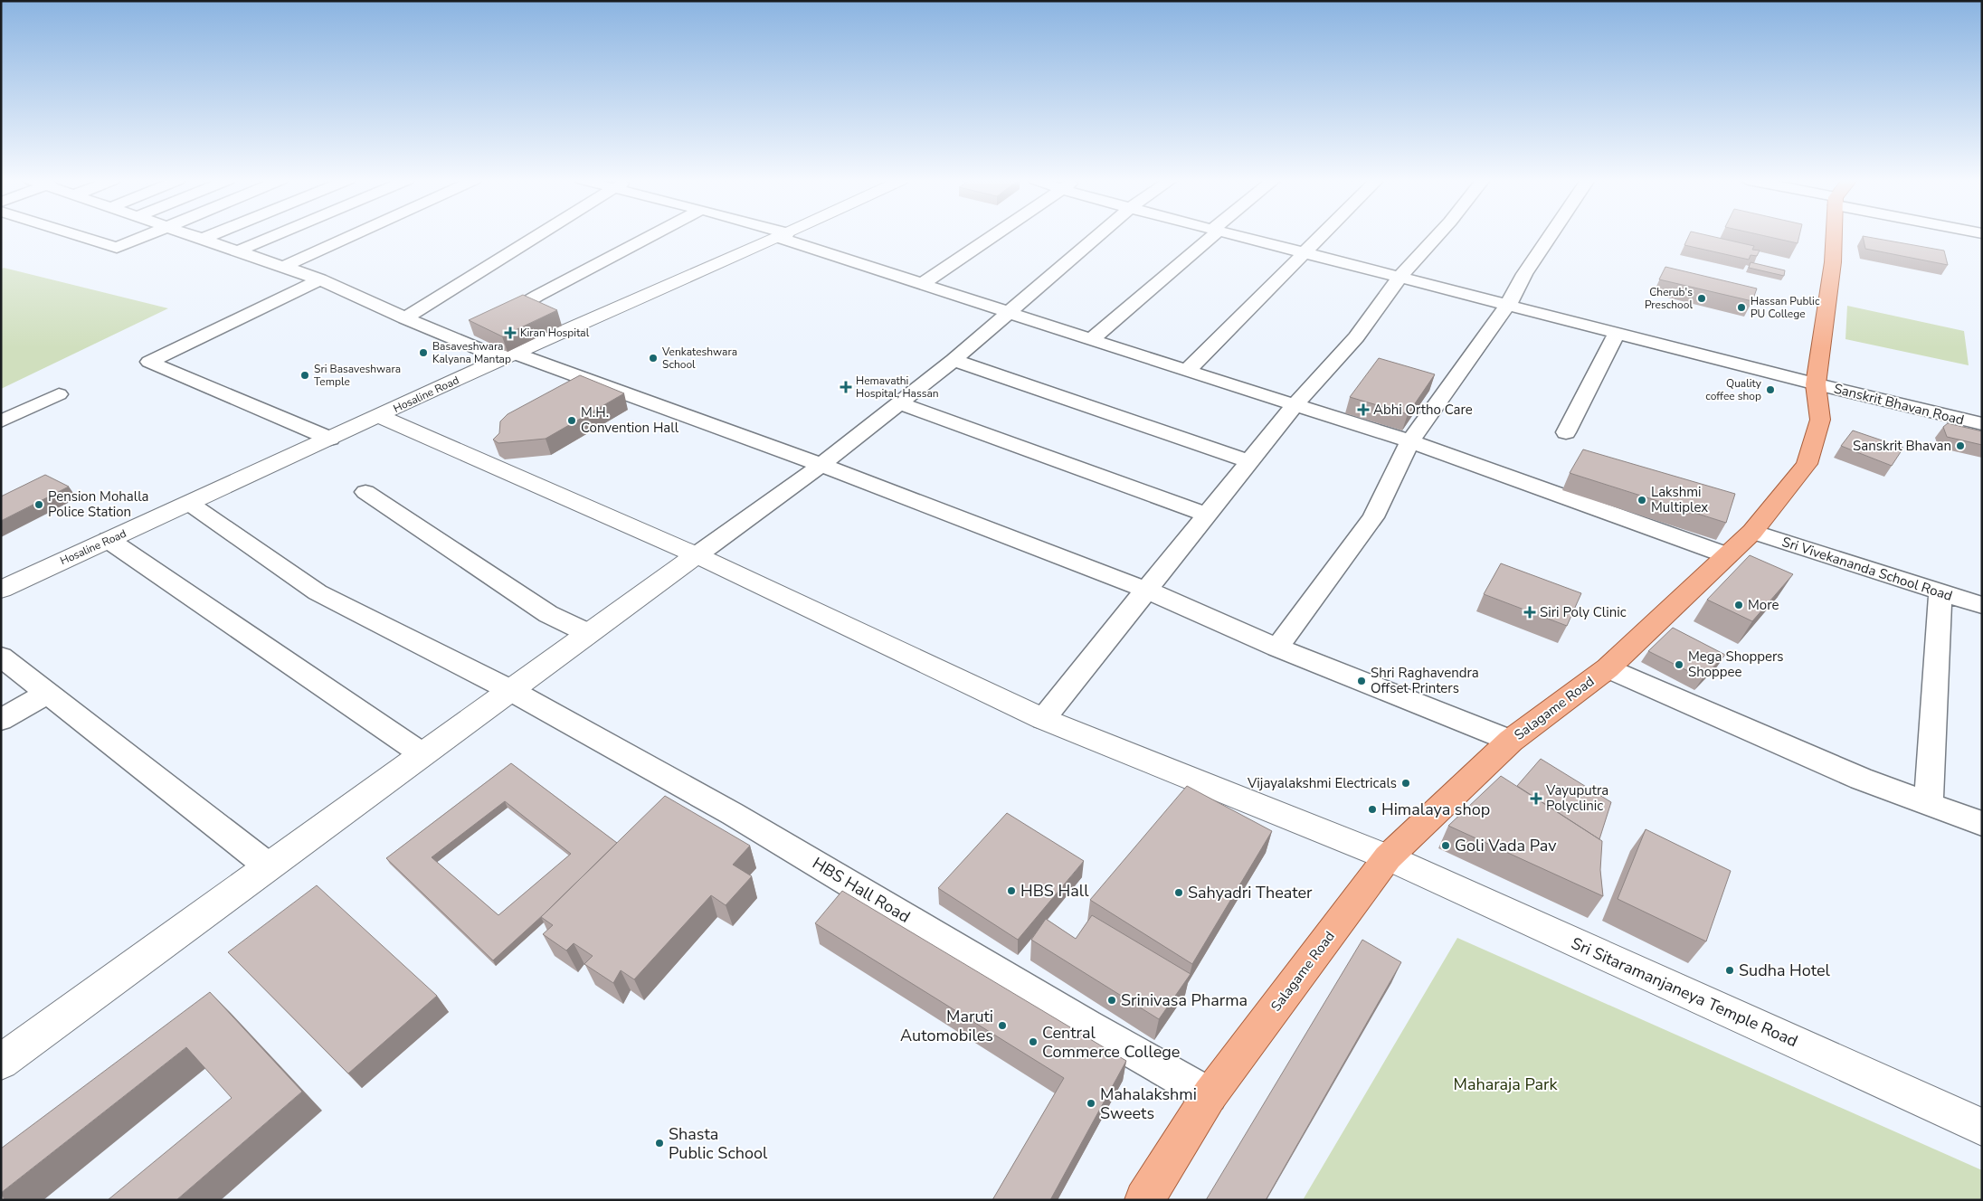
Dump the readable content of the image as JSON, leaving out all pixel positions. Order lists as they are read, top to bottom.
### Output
{
  "streets": {
    "main road": ["Salagame Road"],
    "street": [
      "Hosaline Road",
      "Sanskrit Bhavan Road",
      "Sri Vivekananda School Road",
      "HBS Hall Road",
      "Sri Sitaramanjaneya Temple Road"
    ]
  },
  "crossings": [
    ["Hosaline Road", "HBS Hall Road"],
    ["Hosaline Road", "Sri Sitaramanjaneya Temple Road"],
    ["Sanskrit Bhavan Road", "Salagame Road"],
    ["Sri Vivekananda School Road", "Salagame Road"],
    ["Salagame Road", "HBS Hall Road"],
    ["Salagame Road", "Sri Sitaramanjaneya Temple Road"]
  ],
  "parks": ["Maharaja Park"],
  "places": {
    "other": [
      "Cherub's Preschool",
      "Hassan Public PU College",
      "Basaveshwara Kalyana Mantap",
      "Venkateshwara School",
      "Sri Basaveshwara Temple",
      "Quality coffee shop",
      "M.H. Convention Hall",
      "Sanskrit Bhavan",
      "Lakshmi Multiplex",
      "Pension Mohalla Police Station",
      "More",
      "Mega Shoppers Shoppee",
      "Shri Raghavendra Offset Printers",
      "Vijayalakshmi Electricals",
      "Himalaya shop",
      "Goli Vada Pav",
      "HBS Hall",
      "Sahyadri Theater",
      "Sudha Hotel",
      "Srinivasa Pharma",
      "Maruti Automobiles",
      "Central Commerce College",
      "Mahalakshmi Sweets",
      "Shasta Public School"
    ],
    "health": [
      "Kiran Hospital",
      "Hemavathi Hospital, Hassan",
      "Abhi Ortho Care",
      "Siri Poly Clinic",
      "Vayuputra Polyclinic"
    ]
  }
}
